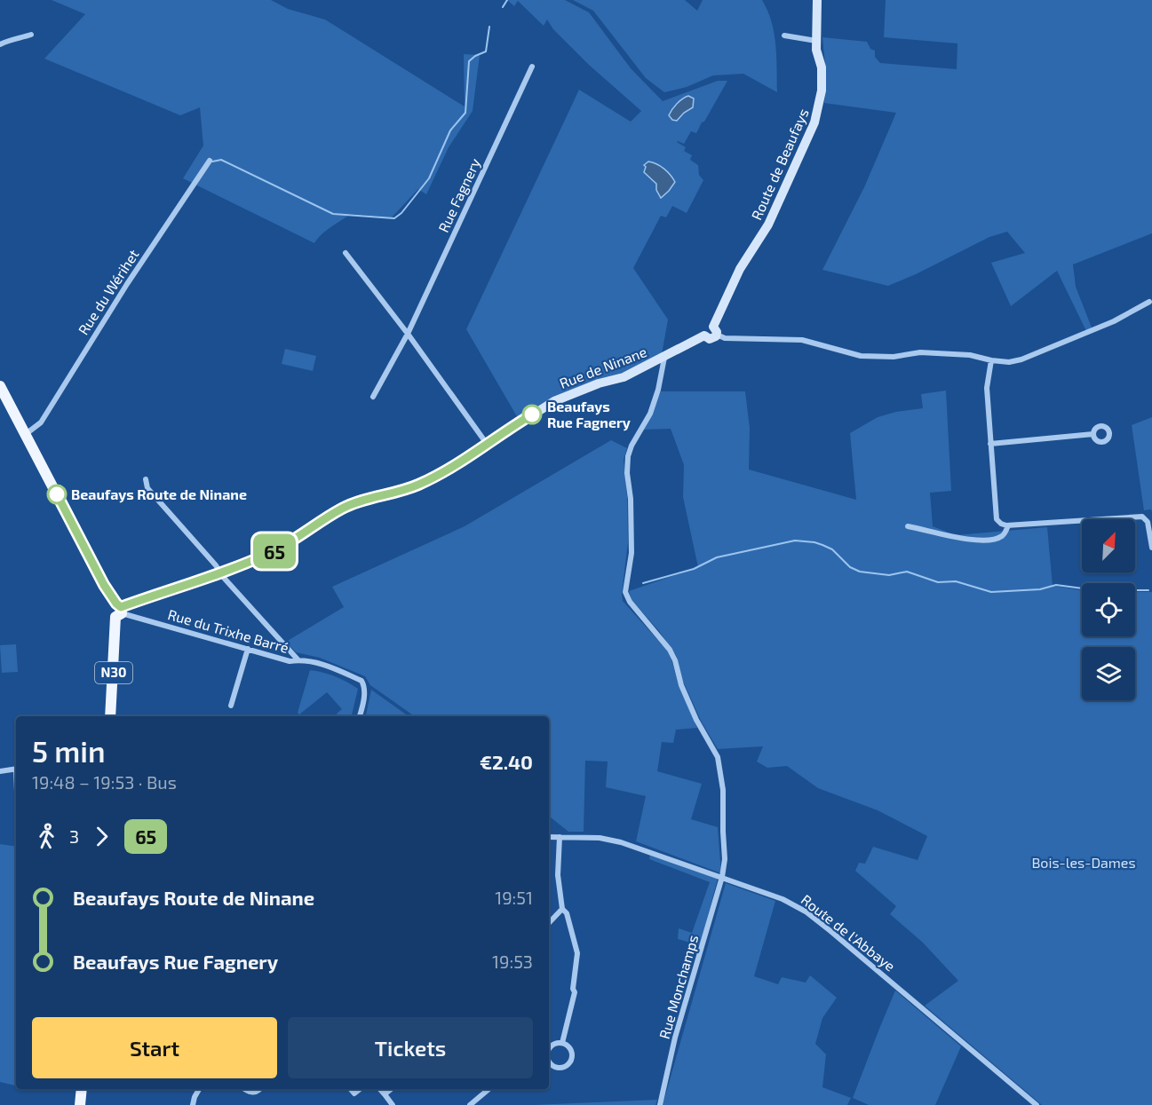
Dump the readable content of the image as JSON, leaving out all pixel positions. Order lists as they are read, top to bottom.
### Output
{
  "streets": {
    "main road": ["N30"],
    "street": [
      "Route de Beaufays",
      "Rue Fagnery",
      "Rue du Wérihet",
      "Rue de Ninane",
      "Rue du Trixhe Barré",
      "Route de l'Abbaye",
      "Rue Monchamps"
    ]
  },
  "crossings": [
    ["Route de Beaufays", "Rue de Ninane"],
    ["Rue de Ninane", "Rue du Trixhe Barré"],
    ["Rue de Ninane", "N30"],
    ["Rue de Ninane", "Rue Monchamps"],
    ["Rue du Trixhe Barré", "N30"],
    ["Route de l'Abbaye", "Rue Monchamps"]
  ],
  "parks": ["Bois-les-Dames"],
  "places": ["Beaufays Rue Fagnery", "Beaufays Route de Ninane"],
  "lines": ["bus line 65"],
  "north": "top right",
  "page": {
    "on_map": "65",
    "heading": ["5 min", "19:48 – 19:53 · Bus", "€2.40"],
    "legs": ["3", "65"],
    "list": [
      {
        "name": "Beaufays Route de Ninane",
        "value": "19:51"
      },
      {
        "name": "Beaufays Rue Fagnery",
        "value": "19:53"
      }
    ],
    "buttons": ["Start", "Tickets"]
  }
}
